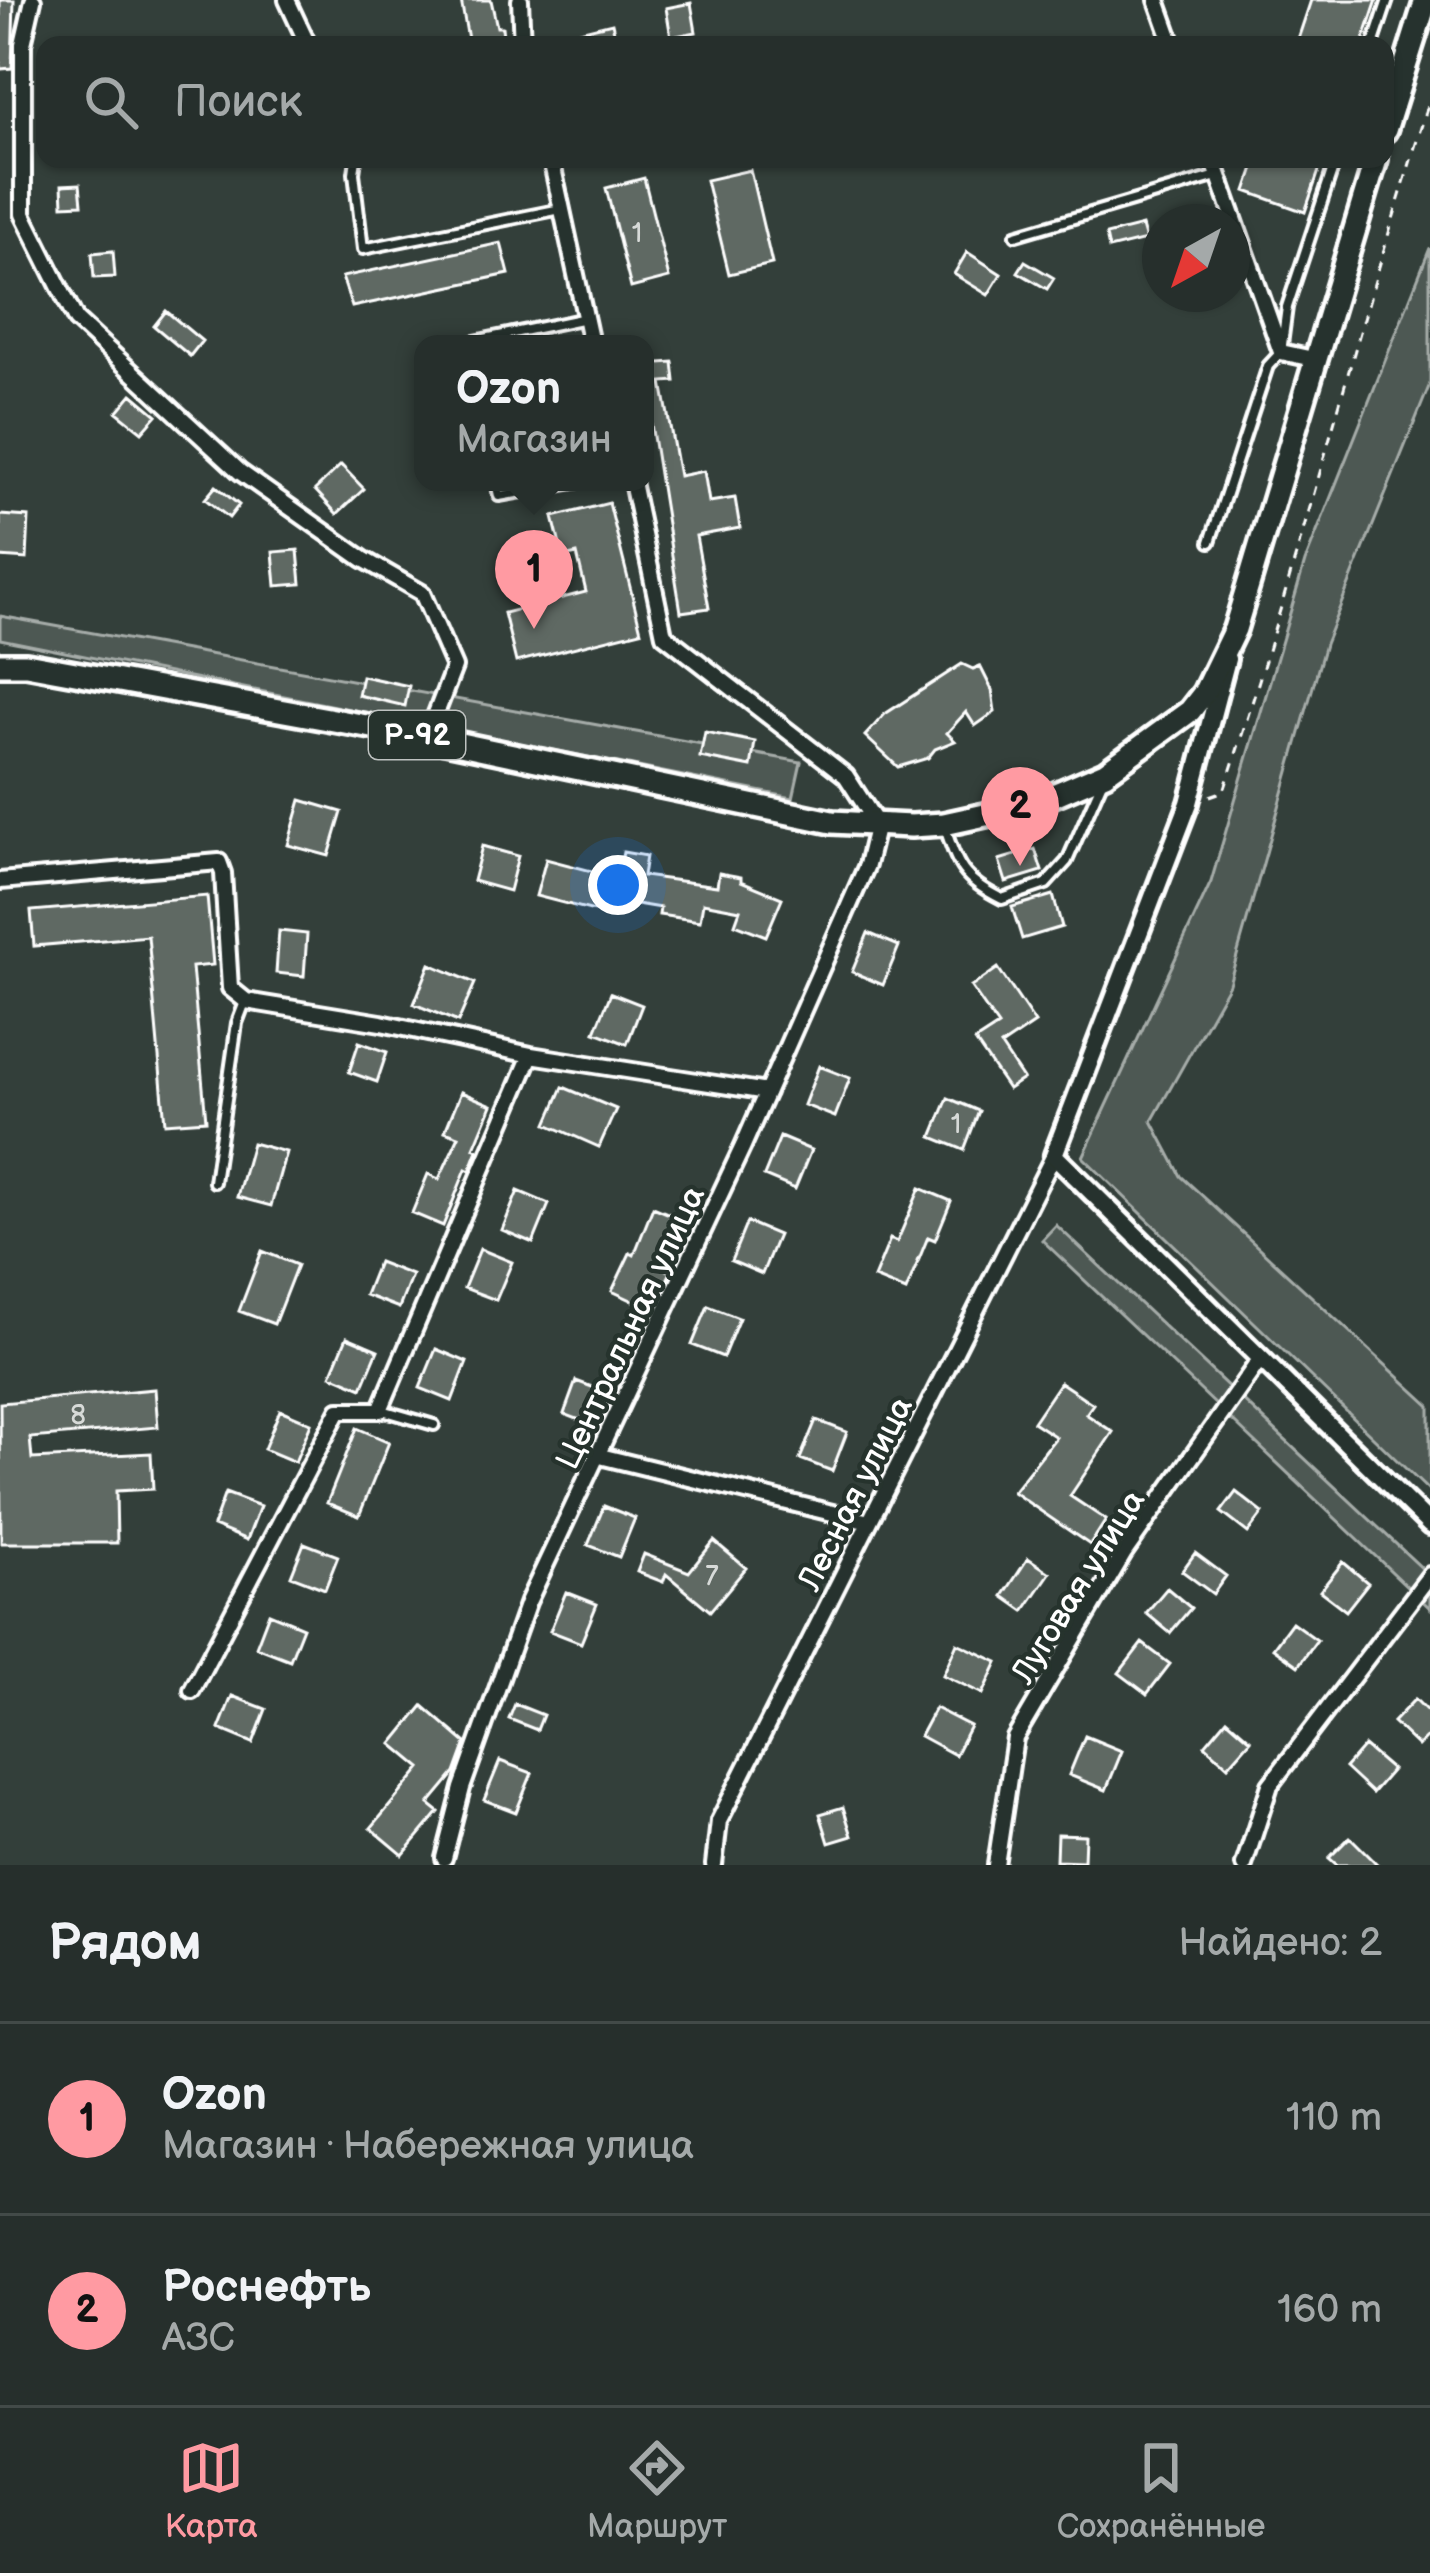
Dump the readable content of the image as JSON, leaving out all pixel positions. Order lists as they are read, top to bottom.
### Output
{
  "streets": {
    "main road": ["Р-92"],
    "street": ["Центральная улица", "Лесная улица", "Луговая улица"]
  },
  "crossings": [
    ["Р-92", "Центральная улица"]
  ],
  "house_numbers": [
    "1",
    "1",
    "8",
    "7"
  ],
  "north": "bottom left",
  "page": {
    "search": "Поиск",
    "popup": ["Ozon", "Магазин"],
    "pins": ["1", "2"],
    "heading": ["Рядом", "Найдено: 2"],
    "list": [
      {
        "mark": "1",
        "name": "Ozon",
        "note": "Магазин · Набережная улица",
        "value": "110 m"
      },
      {
        "mark": "2",
        "name": "Роснефть",
        "note": "АЗС",
        "value": "160 m"
      }
    ],
    "nav": ["Карта", "Маршрут", "Сохранённые"]
  }
}
